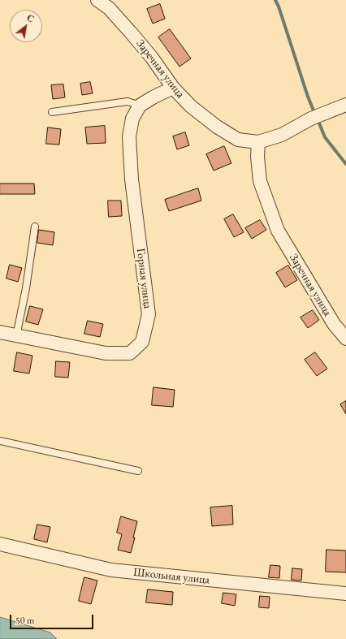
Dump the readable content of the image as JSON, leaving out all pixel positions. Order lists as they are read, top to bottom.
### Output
{
  "streets": {
    "street": ["Заречная улица", "Горная улица", "Школьная улица"]
  },
  "scale_bar": "50 m",
  "north": "top right"
}
